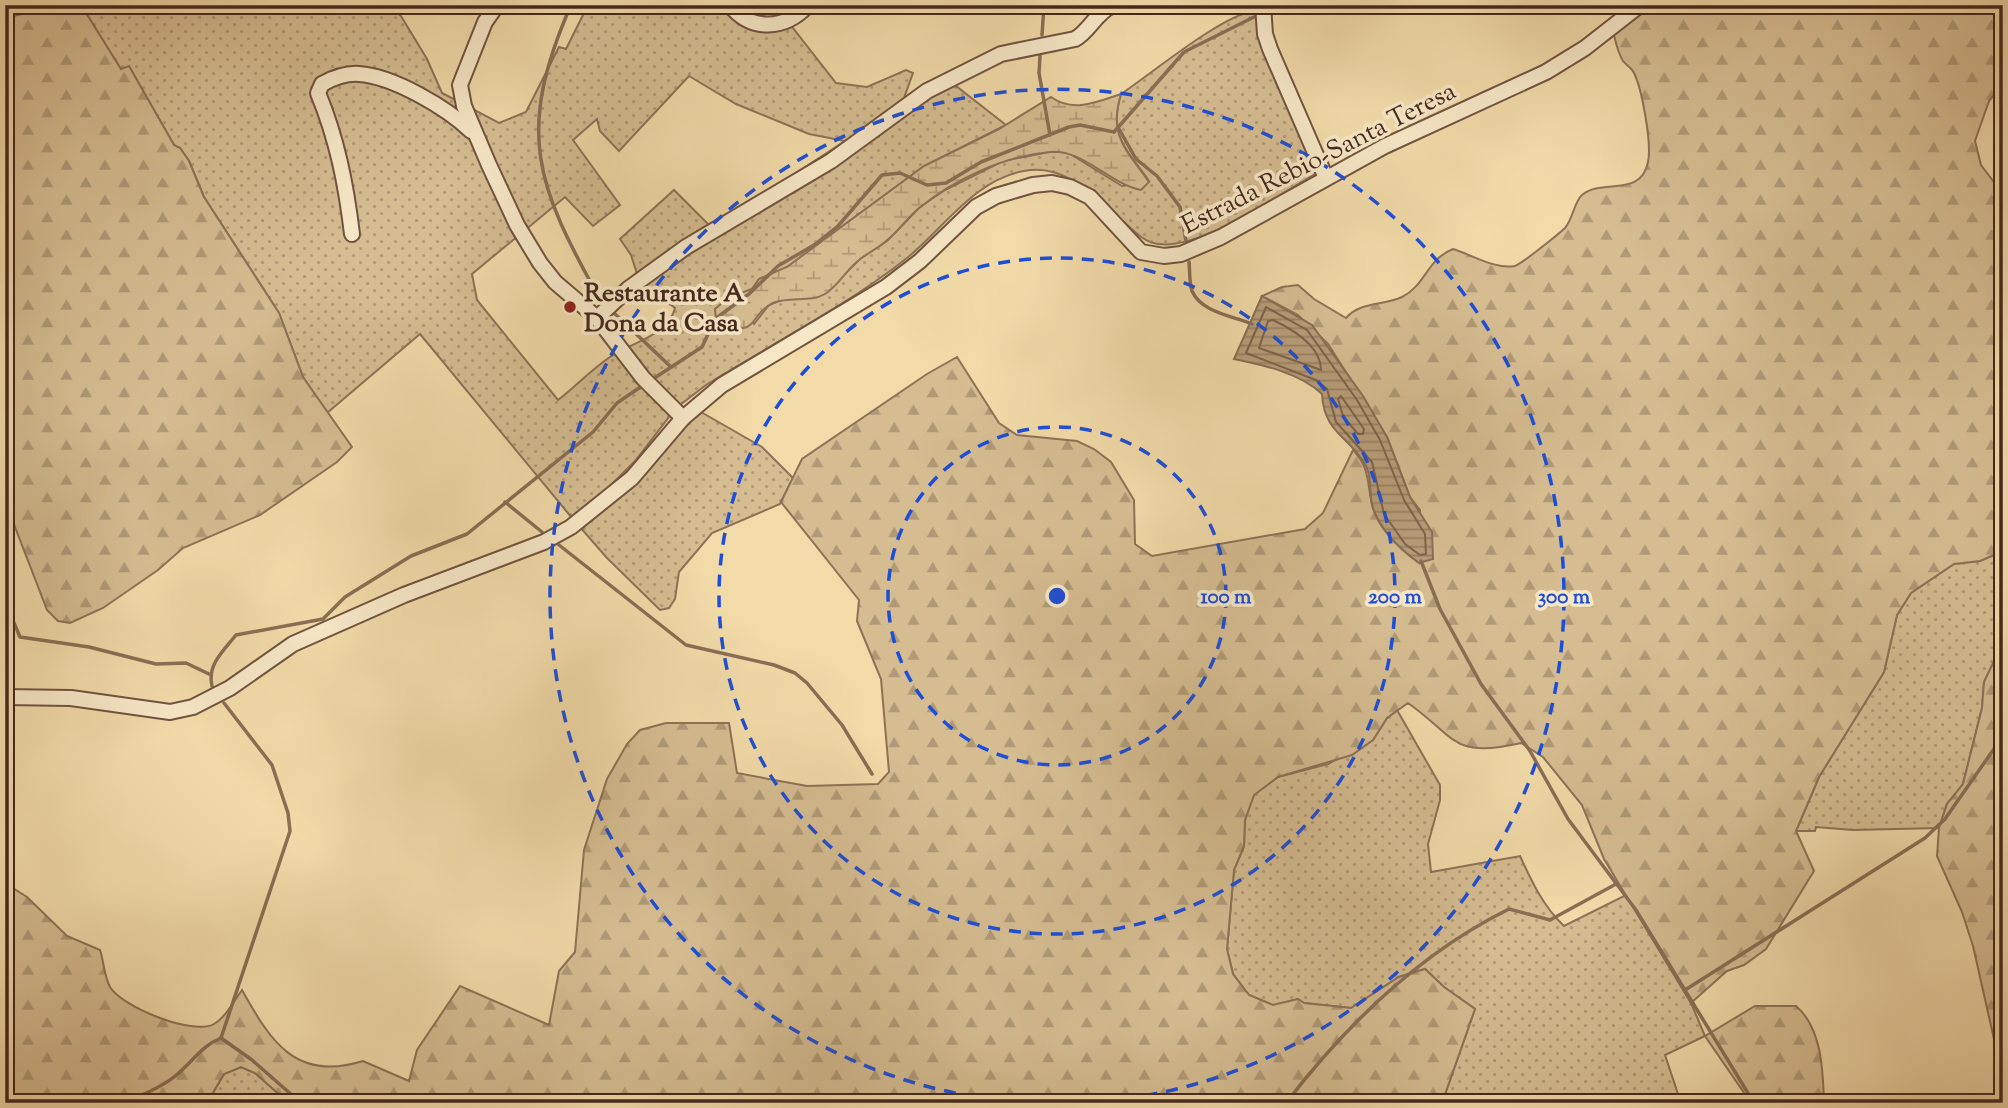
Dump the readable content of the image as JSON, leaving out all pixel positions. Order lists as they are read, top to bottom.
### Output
{
  "streets": {
    "street": ["Estrada Rebio-Santa Teresa"]
  },
  "places": ["Restaurante A Dona da Casa"],
  "rings": ["100 m", "200 m", "300 m"]
}
